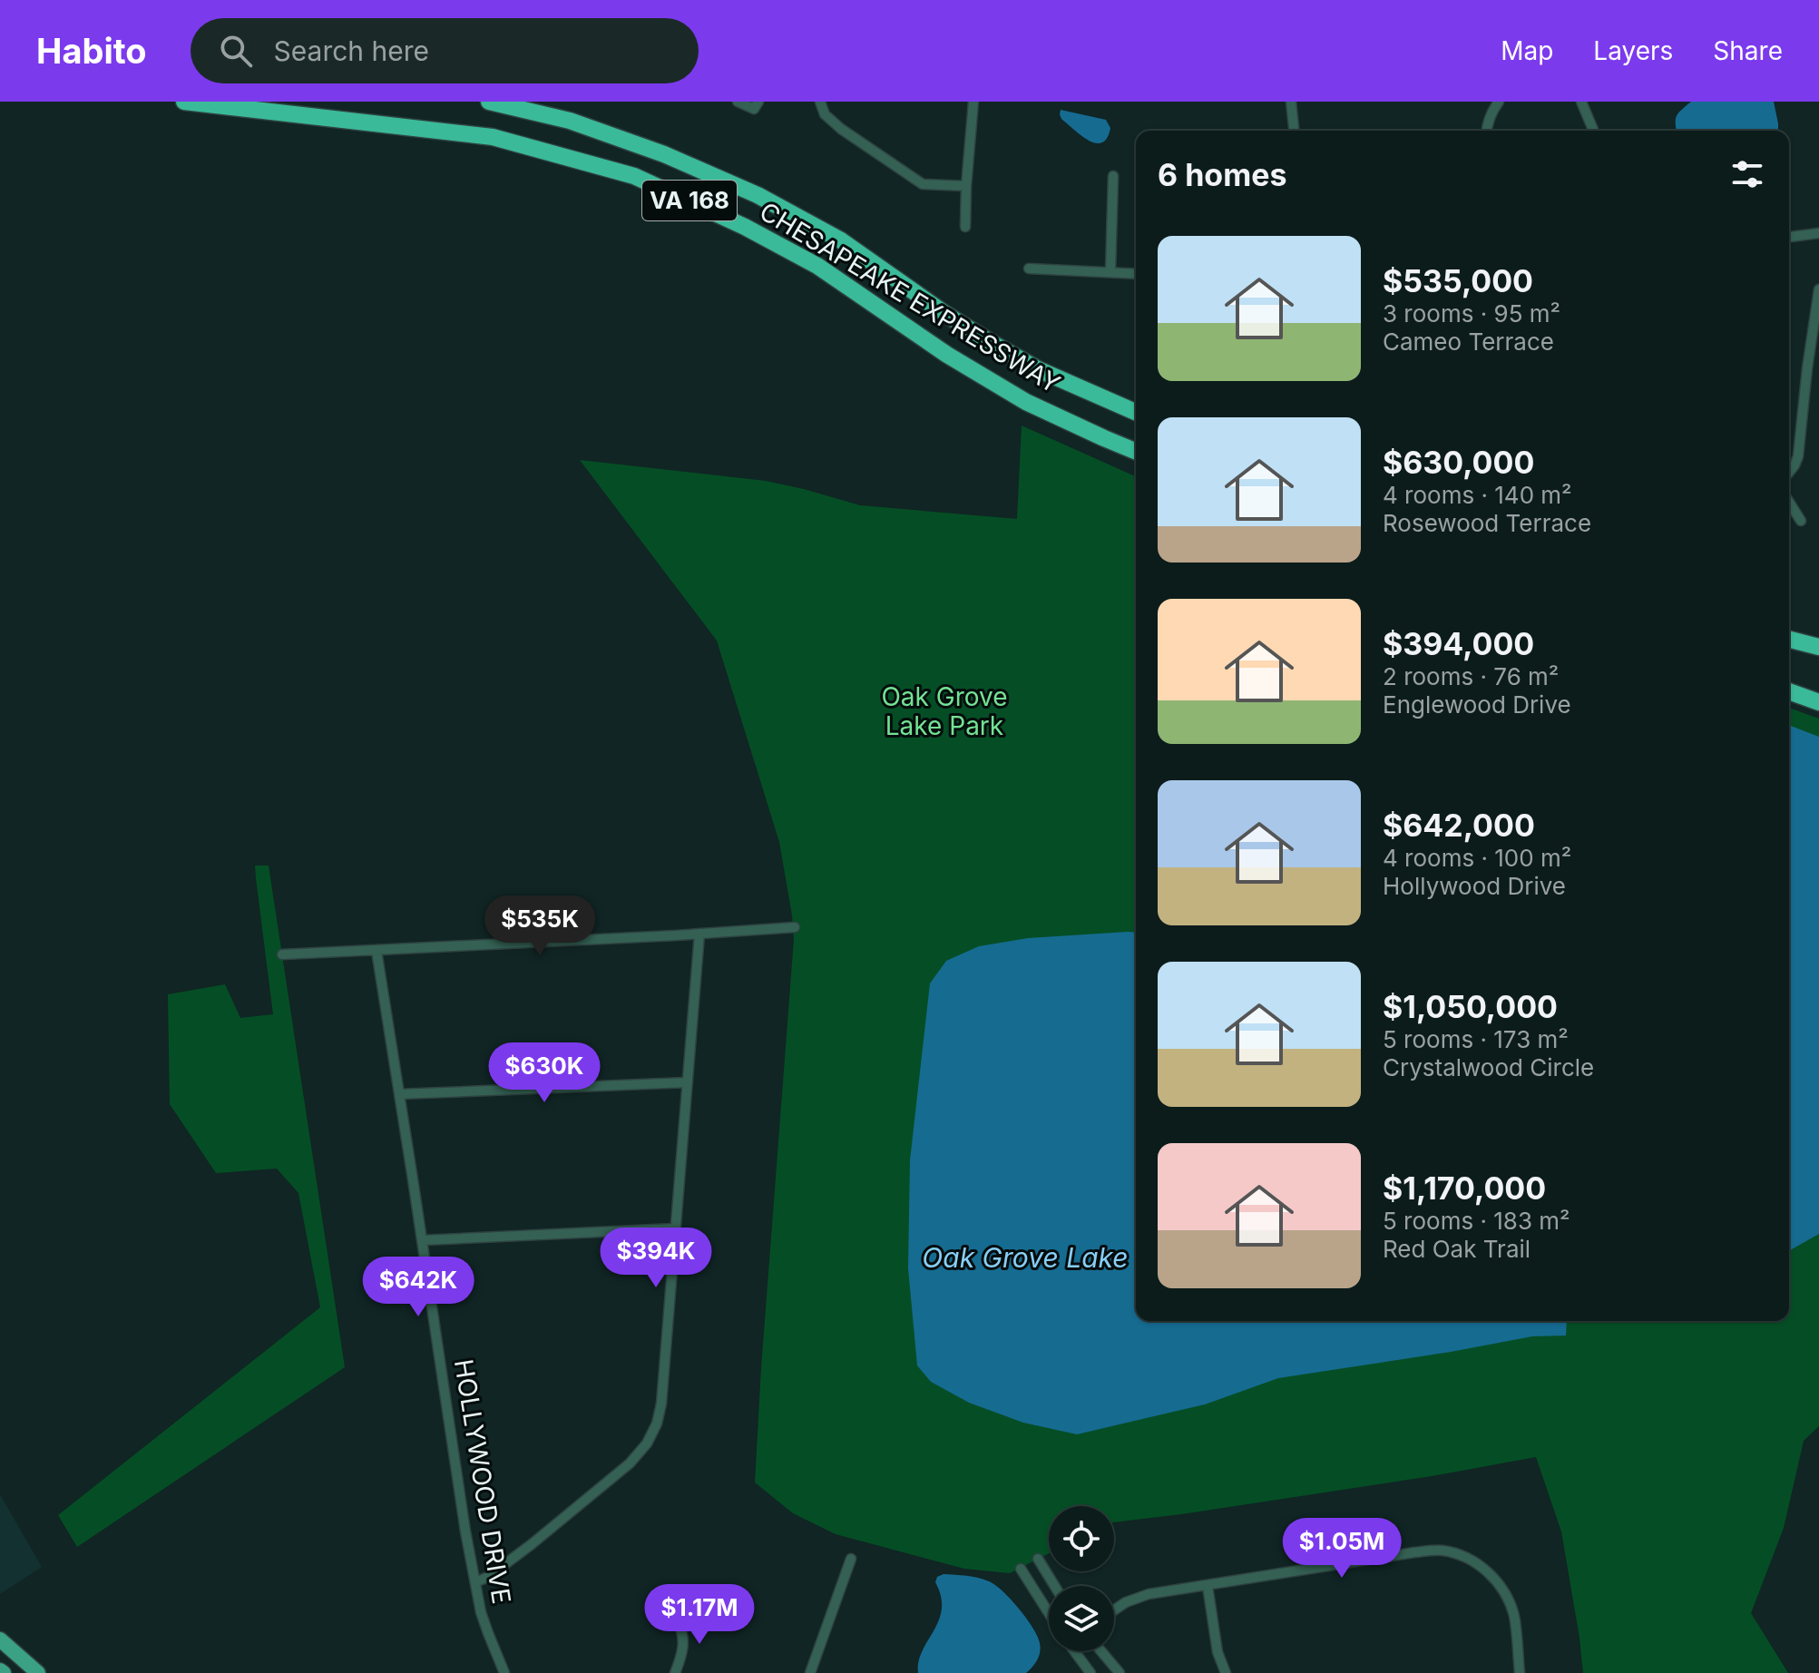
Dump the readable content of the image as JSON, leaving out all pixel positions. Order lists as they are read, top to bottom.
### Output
{
  "streets": {
    "highway": ["VA 168", "CHESAPEAKE EXPRESSWAY"],
    "street": ["HOLLYWOOD DRIVE"]
  },
  "water": ["Oak Grove Lake"],
  "parks": ["Oak Grove Lake Park"],
  "page": {
    "header": "Habito",
    "search": "Search here",
    "nav": ["Map", "Layers", "Share"],
    "heading": "6 homes",
    "list": [
      {
        "name": "$535,000",
        "note": "3 rooms · 95 m² · Cameo Terrace"
      },
      {
        "name": "$630,000",
        "note": "4 rooms · 140 m² · Rosewood Terrace"
      },
      {
        "name": "$394,000",
        "note": "2 rooms · 76 m² · Englewood Drive"
      },
      {
        "name": "$642,000",
        "note": "4 rooms · 100 m² · Hollywood Drive"
      },
      {
        "name": "$1,050,000",
        "note": "5 rooms · 173 m² · Crystalwood Circle"
      },
      {
        "name": "$1,170,000",
        "note": "5 rooms · 183 m² · Red Oak Trail"
      }
    ],
    "price": [
      "$535K",
      "$630K",
      "$394K",
      "$642K",
      "$1.05M",
      "$1.17M"
    ]
  }
}
